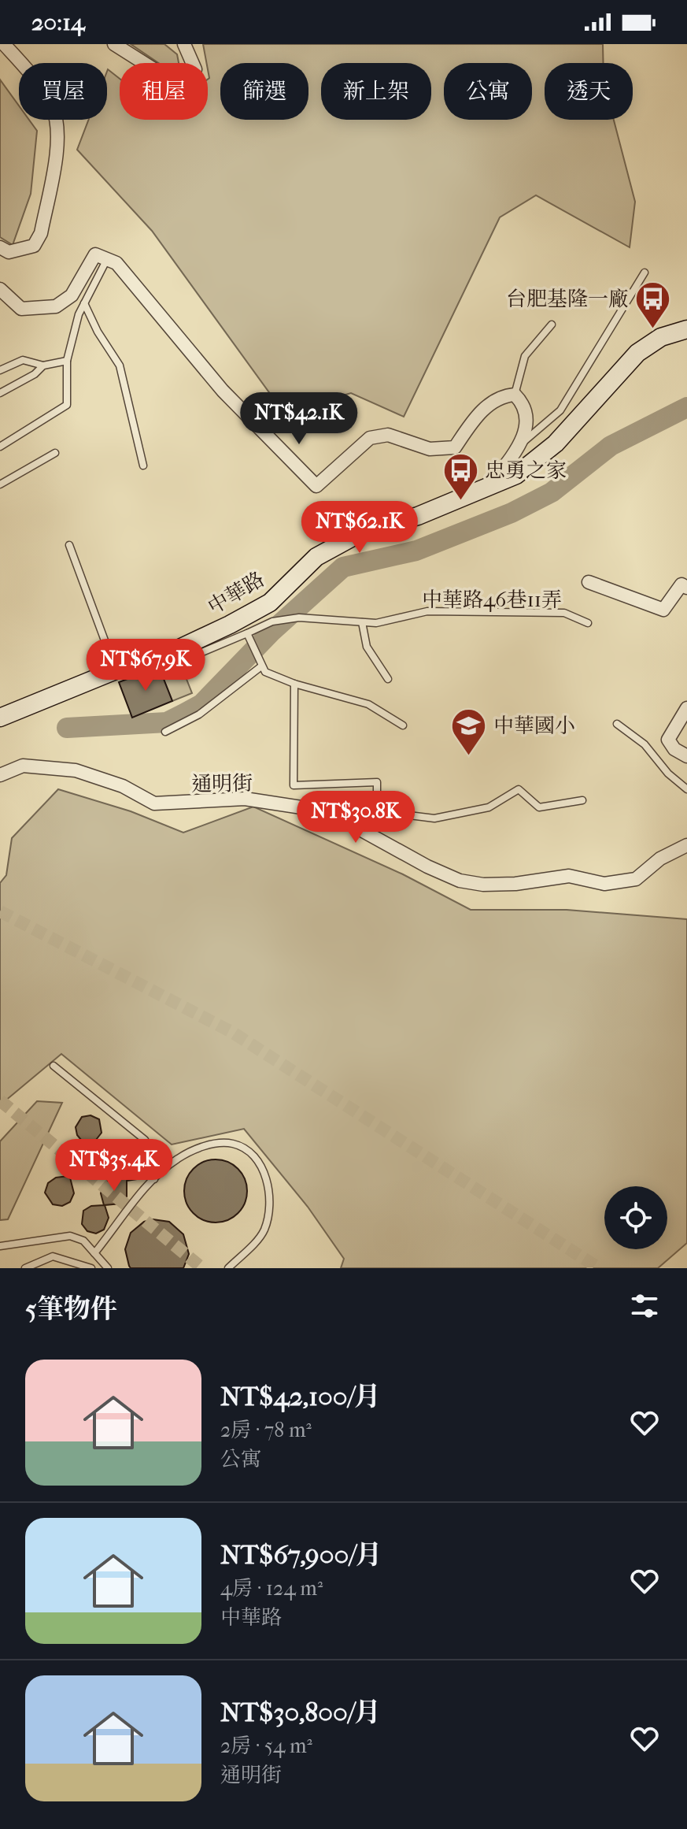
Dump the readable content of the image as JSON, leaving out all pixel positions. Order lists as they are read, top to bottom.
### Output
{
  "streets": {
    "street": ["中華路", "通明街"],
    "lane": ["中華路46巷11弄"]
  },
  "crossings": [
    ["中華路", "中華路46巷11弄"]
  ],
  "places": {
    "bus stop": ["台肥基隆一廠", "忠勇之家"],
    "school or university": ["中華國小"]
  },
  "page": {
    "status": "20:14",
    "chip": [
      "買屋",
      "租屋",
      "篩選",
      "新上架",
      "公寓",
      "透天"
    ],
    "price": [
      "NT$42.1K",
      "NT$62.1K",
      "NT$67.9K",
      "NT$30.8K",
      "NT$35.4K"
    ],
    "heading": "5筆物件",
    "list": [
      {
        "name": "NT$42,100/月",
        "note": "2房 · 78 m² · 公寓"
      },
      {
        "name": "NT$67,900/月",
        "note": "4房 · 124 m² · 中華路"
      },
      {
        "name": "NT$30,800/月",
        "note": "2房 · 54 m² · 通明街"
      }
    ]
  }
}
